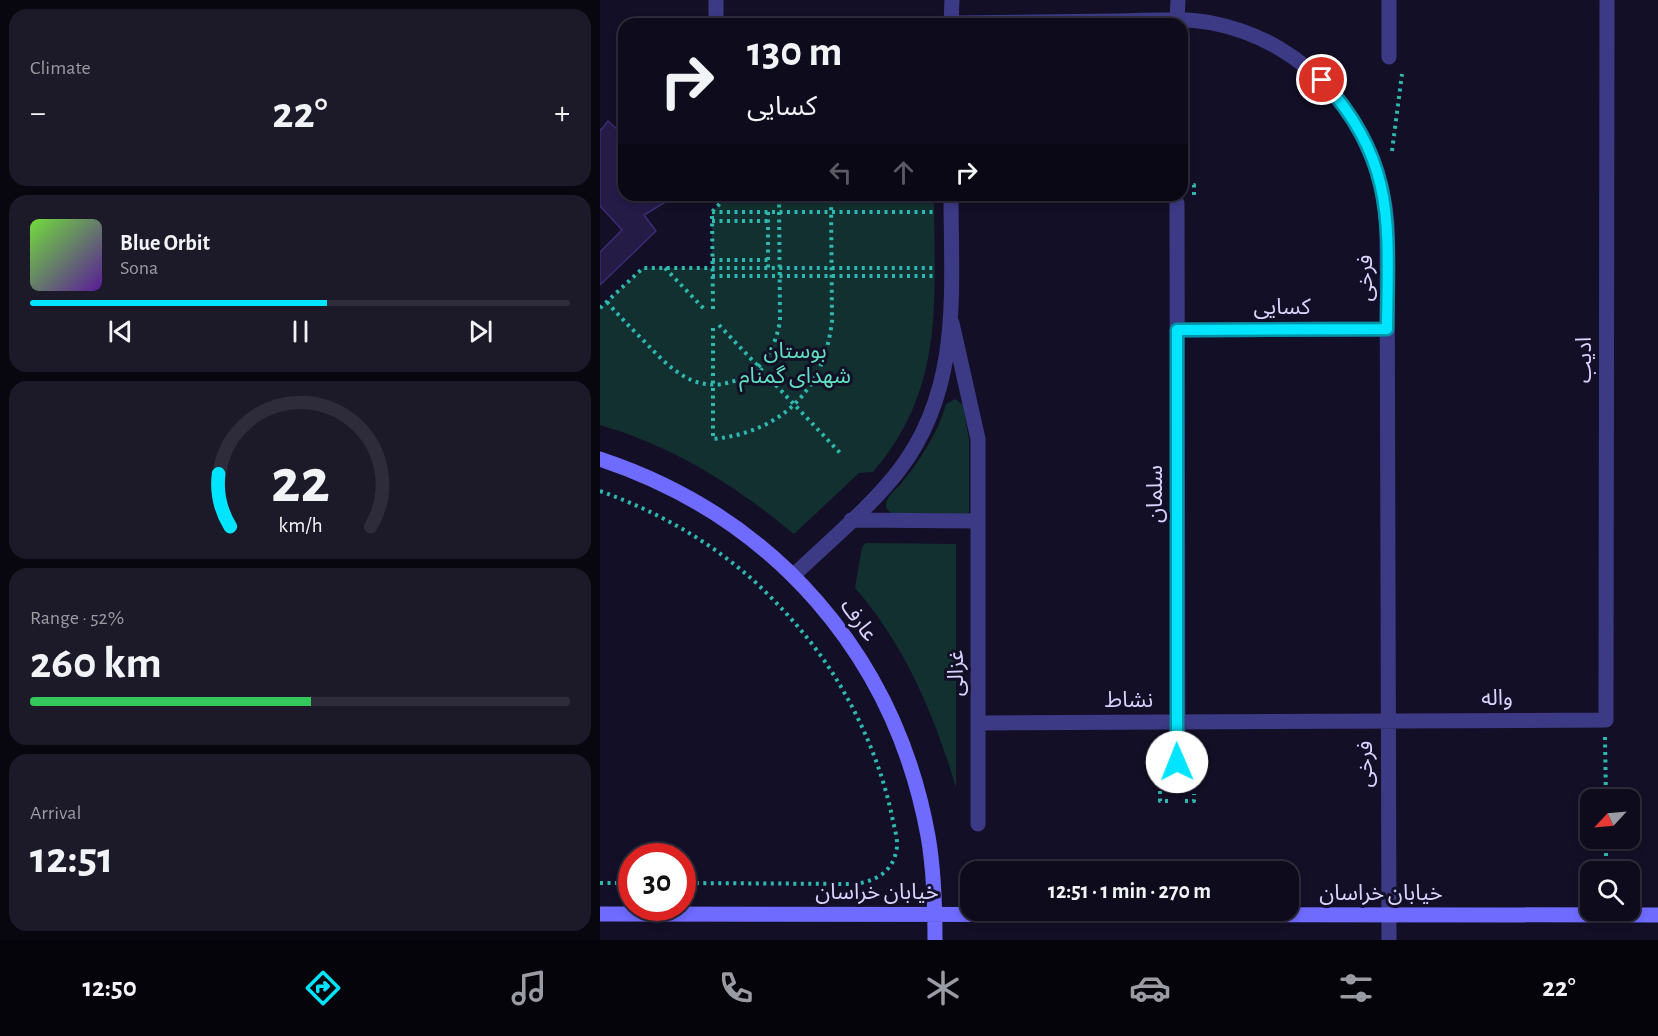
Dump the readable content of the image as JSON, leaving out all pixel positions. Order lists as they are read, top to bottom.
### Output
{
  "streets": {
    "street": [
      "فرخی",
      "کسایی",
      "ادیب",
      "سلمان",
      "عارف",
      "غزالی",
      "واله",
      "نشاط",
      "خیابان خراسان"
    ]
  },
  "crossings": [
    ["فرخی", "کسایی"],
    ["فرخی", "واله"],
    ["فرخی", "نشاط"],
    ["فرخی", "خیابان خراسان"],
    ["کسایی", "سلمان"],
    ["ادیب", "واله"],
    ["سلمان", "نشاط"],
    ["عارف", "غزالی"],
    ["عارف", "خیابان خراسان"],
    ["غزالی", "نشاط"],
    ["واله", "نشاط"]
  ],
  "parks": ["بوستان شهدای گمنام"],
  "north": "bottom left",
  "page": {
    "tile": [
      "Climate",
      ["Range · 52%", "260 km"],
      ["Arrival", "12:51"]
    ],
    "turn": ["130 m", "کسایی"],
    "heat": ["−", "22°", "+"],
    "song": ["Blue Orbit", "Sona"],
    "limit": "30",
    "trip": "12:51 · 1 min · 270 m",
    "tabs": ["12:50", "22°"],
    "gauge": ["22", "km/h"]
  }
}
